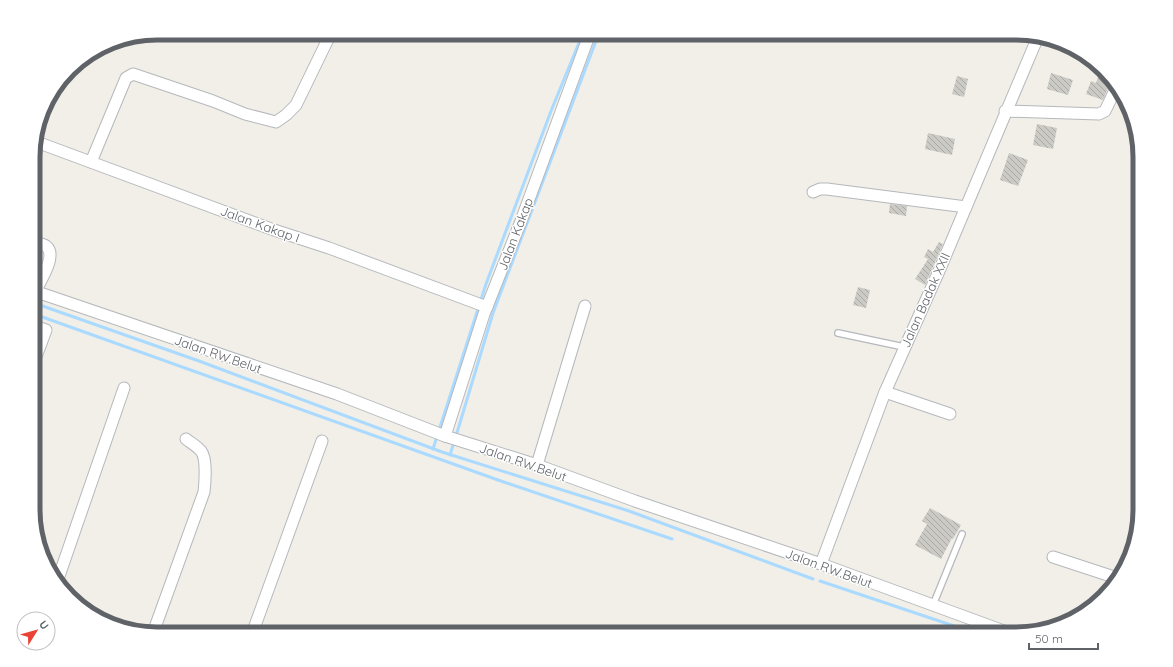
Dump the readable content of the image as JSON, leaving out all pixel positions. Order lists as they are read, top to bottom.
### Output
{
  "streets": {
    "street": [
      "Jalan Kakap I",
      "Jalan Kakap",
      "Jalan Badak XXII",
      "Jalan RW.Belut"
    ]
  },
  "crossings": [
    ["Jalan Kakap I", "Jalan Kakap"],
    ["Jalan Kakap", "Jalan RW.Belut"],
    ["Jalan Badak XXII", "Jalan RW.Belut"]
  ],
  "scale_bar": "50 m",
  "north": "top right"
}
